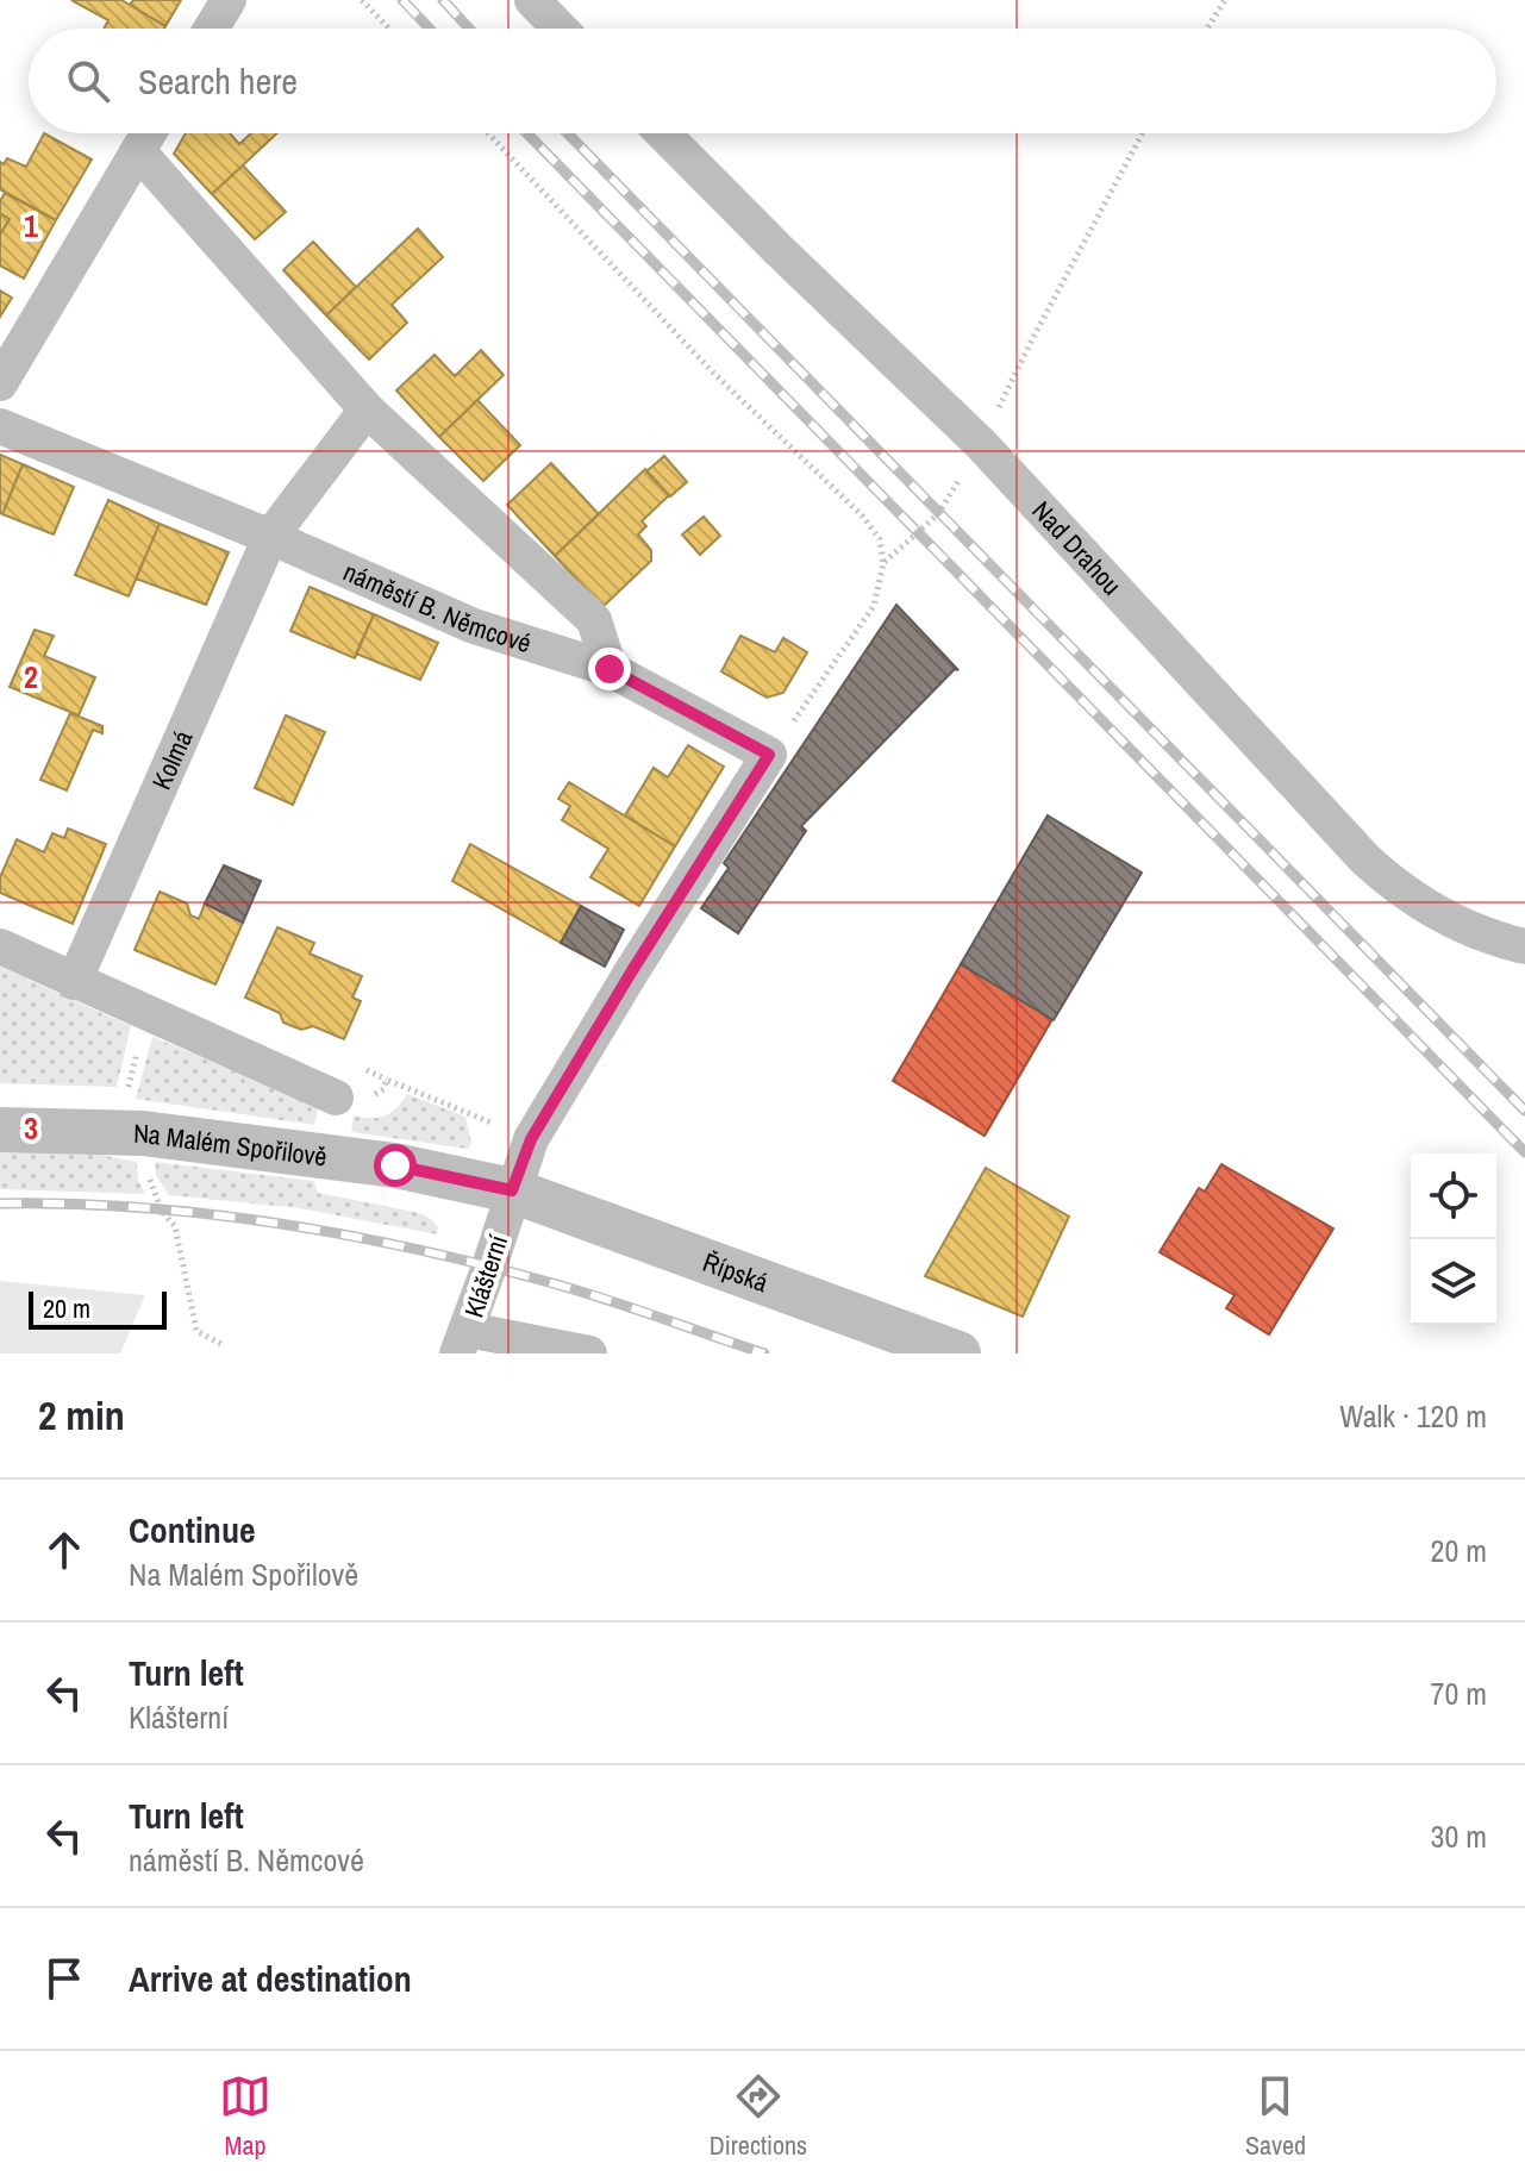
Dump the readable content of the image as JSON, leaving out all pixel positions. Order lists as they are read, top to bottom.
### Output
{
  "streets": {
    "street": [
      "Nad Drahou",
      "náměstí B. Němcové",
      "Kolmá",
      "Na Malém Spořilově",
      "Řípská",
      "Klášterní"
    ]
  },
  "crossings": [
    ["náměstí B. Němcové", "Kolmá"],
    ["náměstí B. Němcové", "Klášterní"],
    ["Na Malém Spořilově", "Řípská"],
    ["Na Malém Spořilově", "Klášterní"],
    ["Řípská", "Klášterní"]
  ],
  "scale_bar": "20 m",
  "page": {
    "search": "Search here",
    "scale": "20 m",
    "heading": ["2 min", "Walk · 120 m"],
    "list": [
      ["Continue", "Na Malém Spořilově", "20 m"],
      ["Turn left", "Klášterní", "70 m"],
      ["Turn left", "náměstí B. Němcové", "30 m"],
      "Arrive at destination"
    ],
    "nav": ["Map", "Directions", "Saved"]
  },
  "grid": {
    "rows": ["1", "2", "3"]
  }
}
